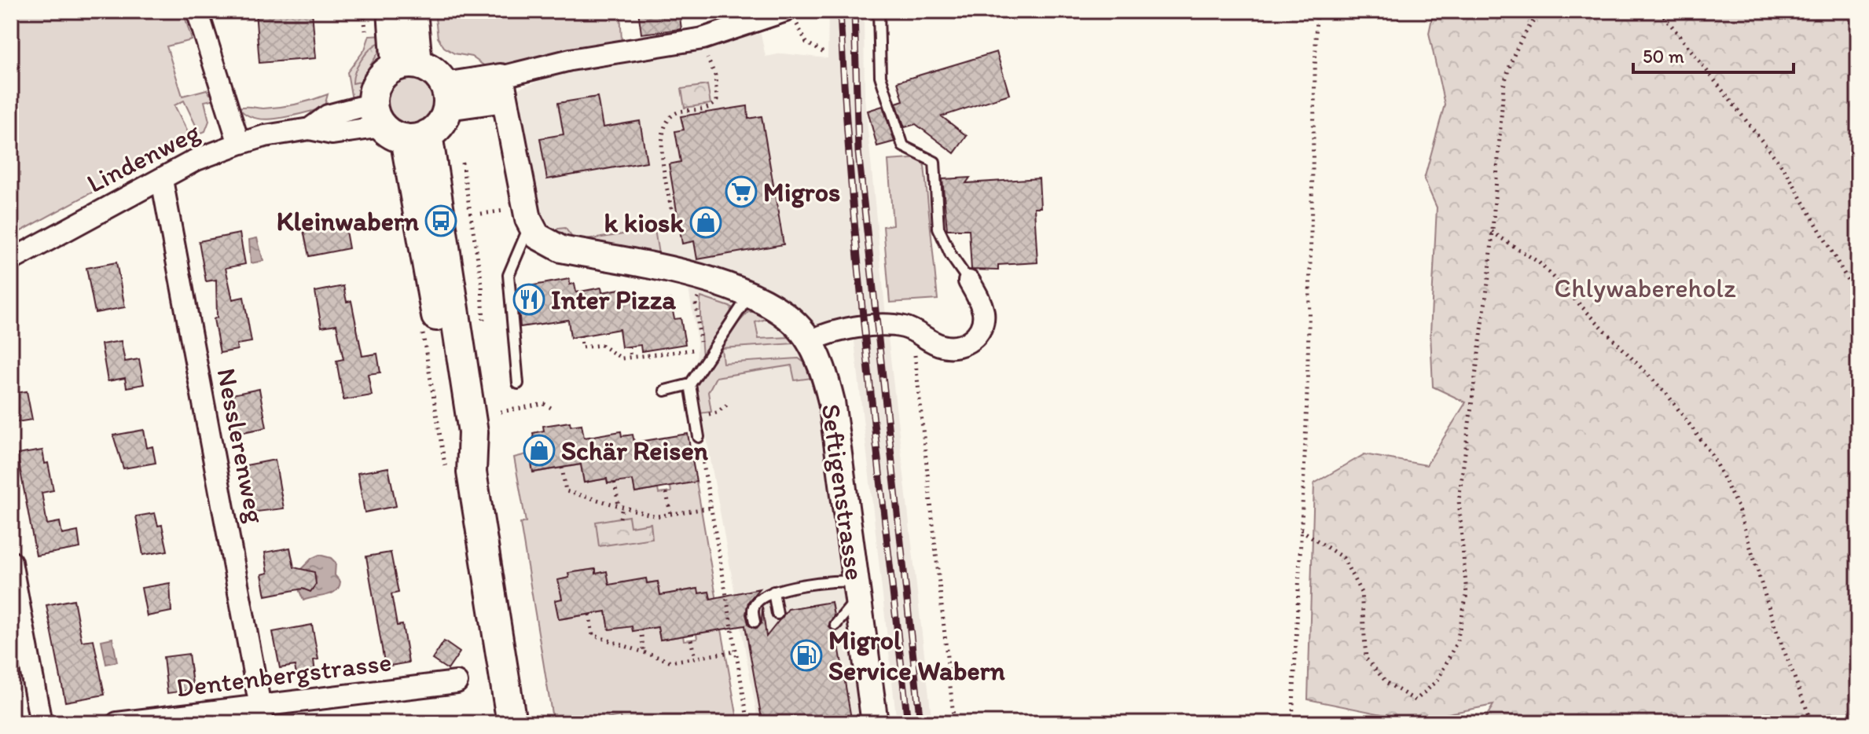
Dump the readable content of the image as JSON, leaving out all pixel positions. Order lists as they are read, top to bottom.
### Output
{
  "streets": {
    "street": [
      "Lindenweg",
      "Nesslerenweg",
      "Seftigenstrasse",
      "Dentenbergstrasse"
    ]
  },
  "crossings": [
    ["Lindenweg", "Nesslerenweg"],
    ["Nesslerenweg", "Dentenbergstrasse"]
  ],
  "parks": ["Chlywabereholz"],
  "places": {
    "supermarket": ["Migros"],
    "bus stop": ["Kleinwabern"],
    "shop": ["k kiosk", "Schär Reisen"],
    "restaurant": ["Inter Pizza"],
    "fuel station": ["Migrol Service Wabern"]
  },
  "scale_bar": "50 m"
}
